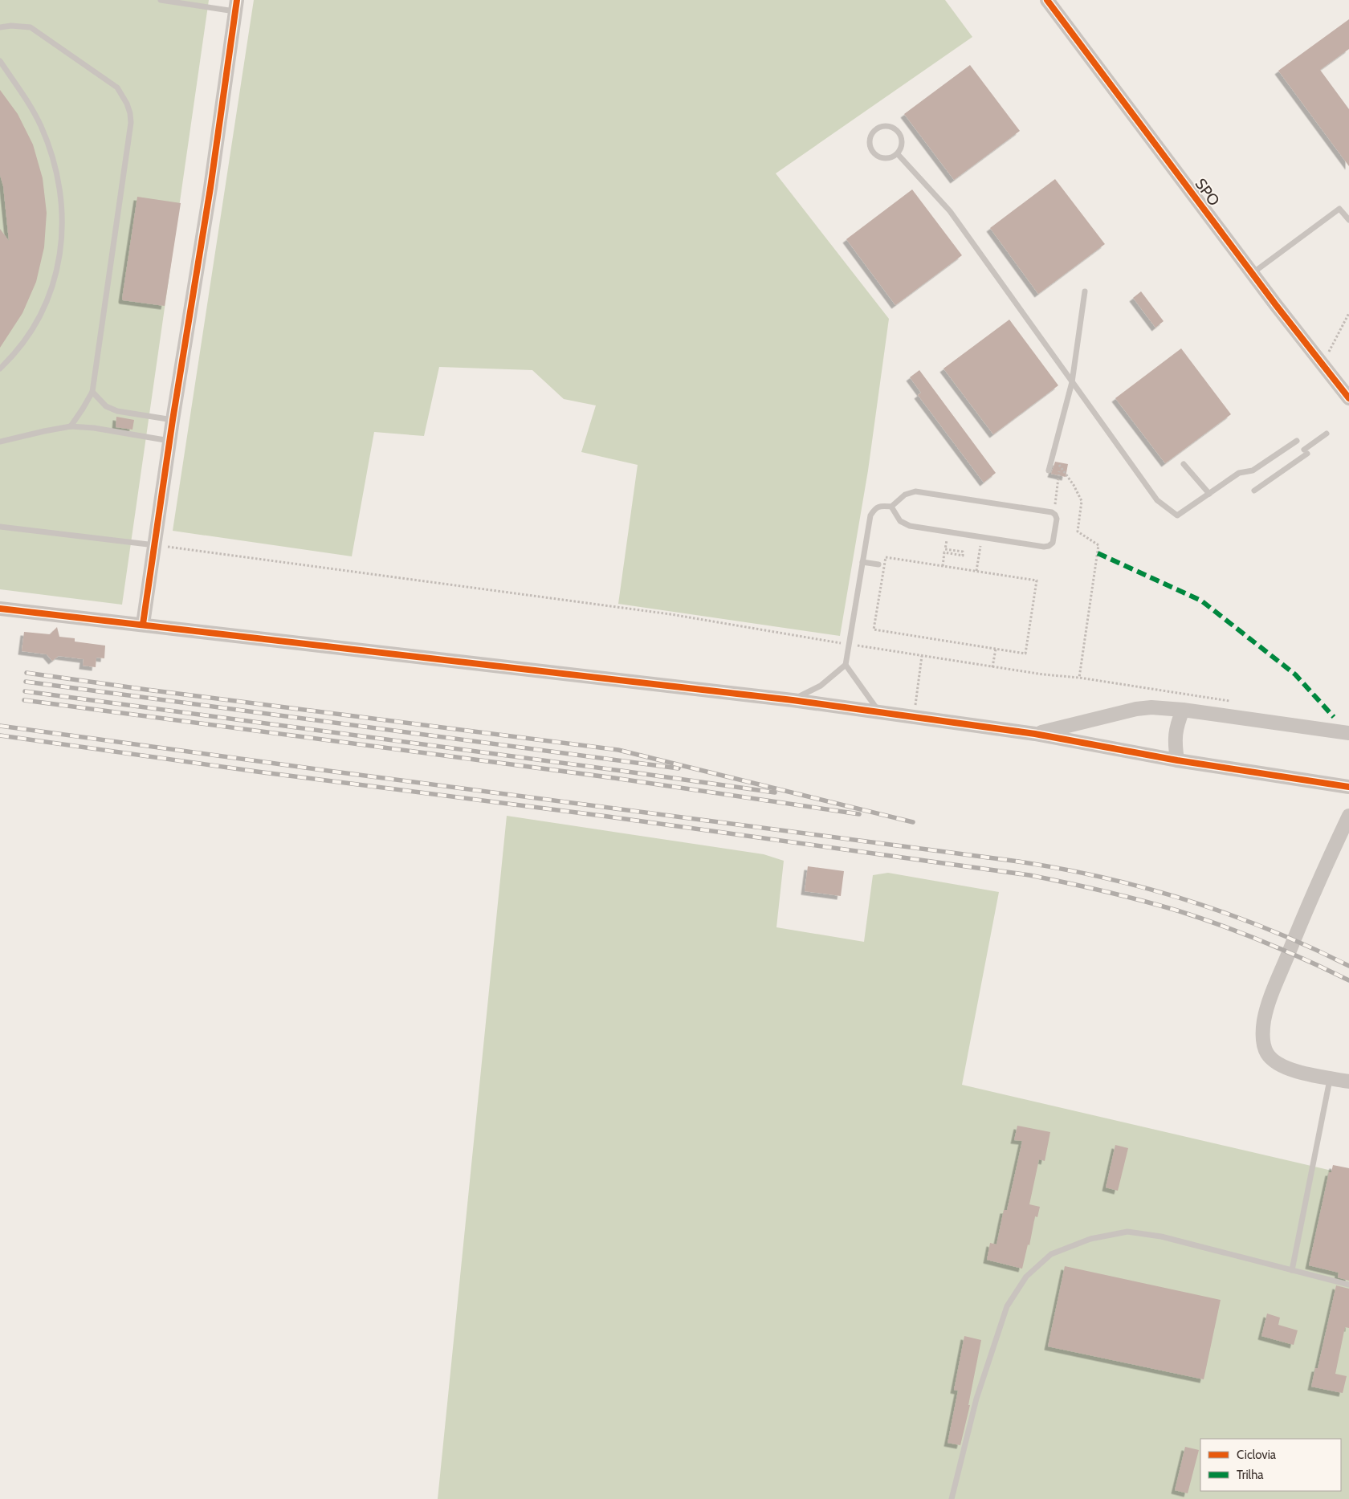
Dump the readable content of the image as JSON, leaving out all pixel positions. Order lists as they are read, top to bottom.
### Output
{
  "streets": {
    "street": ["SPO"]
  },
  "legend": ["Ciclovia", "Trilha"]
}
